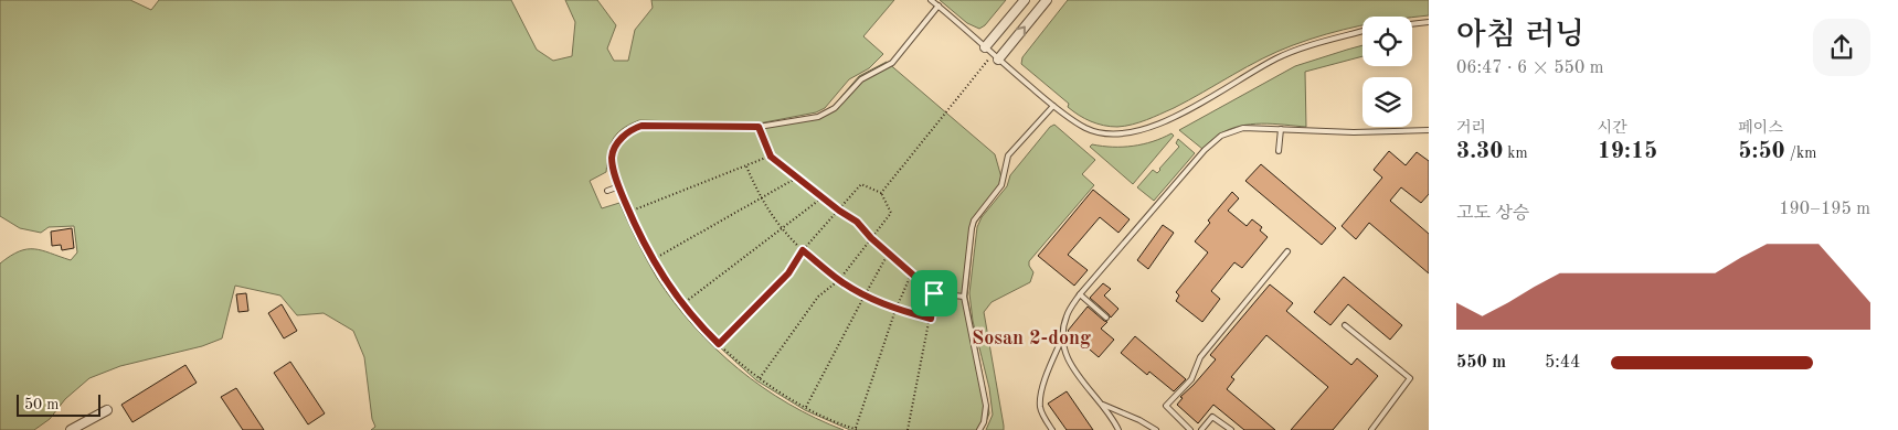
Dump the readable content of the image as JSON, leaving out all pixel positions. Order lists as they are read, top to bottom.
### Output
{
  "districts": ["Sosan 2-dong"],
  "scale_bar": "50 m",
  "page": {
    "heading": ["아침 러닝", "06:47 · 6 × 550 m"],
    "stats": [
      ["거리", "3.30 km"],
      ["시간", "19:15"],
      ["페이스", "5:50 /km"]
    ],
    "chart": ["고도 상승", "190–195 m"],
    "list": [
      {
        "name": "550 m",
        "note": "5:44"
      }
    ],
    "scale": "50 m"
  }
}
